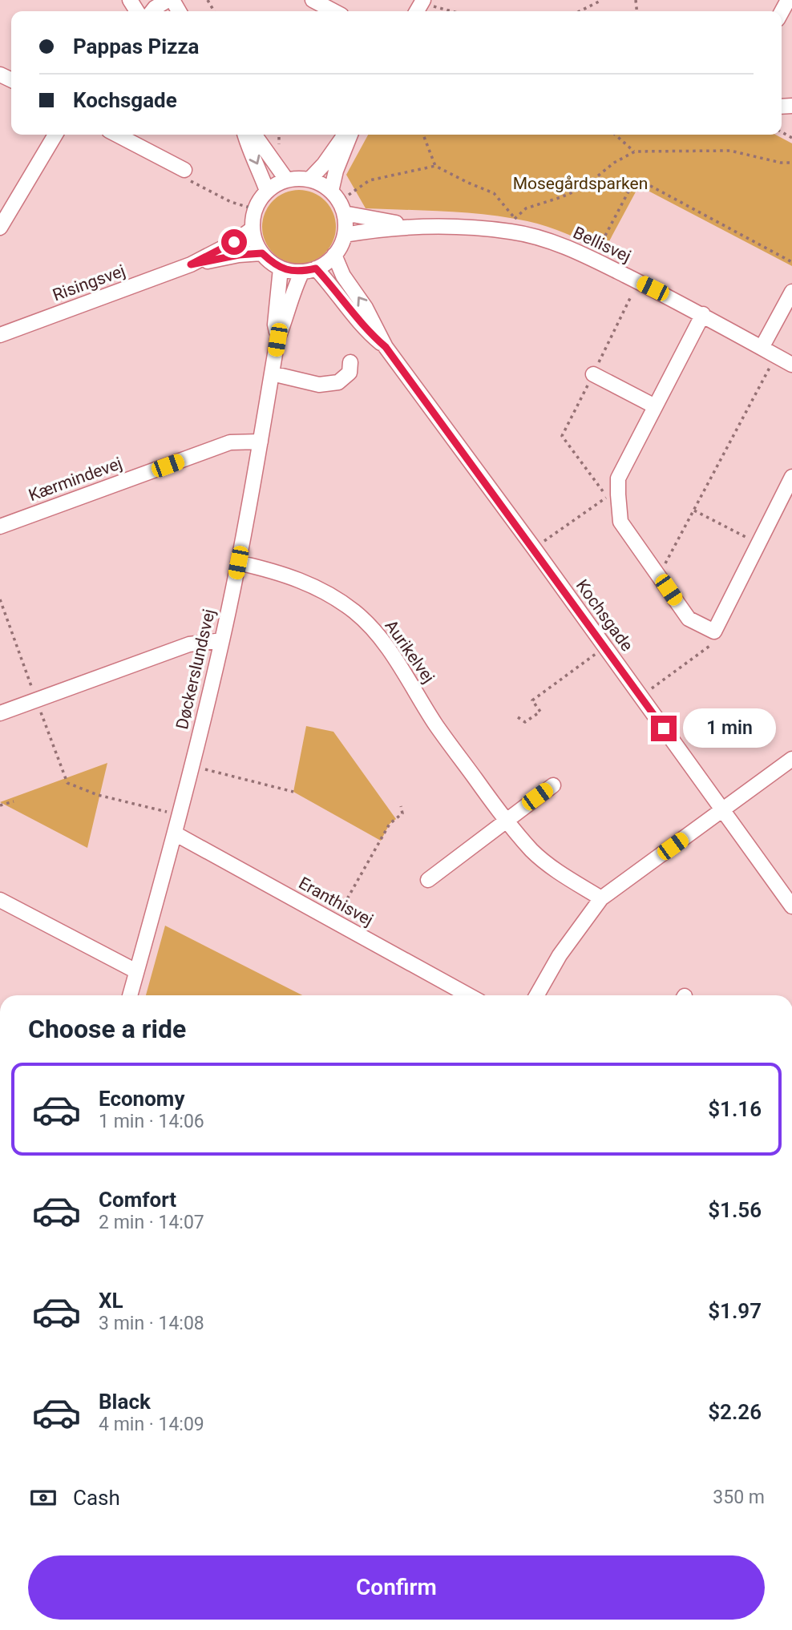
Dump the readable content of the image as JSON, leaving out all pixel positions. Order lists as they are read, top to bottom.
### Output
{
  "streets": {
    "street": [
      "Bellisvej",
      "Risingsvej",
      "Kærmindevej",
      "Kochsgade",
      "Aurikelvej",
      "Døckerslundsvej",
      "Eranthisvej"
    ]
  },
  "crossings": [
    ["Bellisvej", "Risingsvej"],
    ["Bellisvej", "Kochsgade"],
    ["Bellisvej", "Døckerslundsvej"],
    ["Risingsvej", "Kochsgade"],
    ["Risingsvej", "Døckerslundsvej"],
    ["Kærmindevej", "Døckerslundsvej"],
    ["Kochsgade", "Døckerslundsvej"],
    ["Aurikelvej", "Døckerslundsvej"],
    ["Døckerslundsvej", "Eranthisvej"]
  ],
  "parks": ["Mosegårdsparken"],
  "page": {
    "banner": ["Pappas Pizza", "Kochsgade"],
    "bubble": "1 min",
    "heading": "Choose a ride",
    "list": [
      {
        "name": "Economy",
        "note": "1 min · 14:06",
        "value": "$1.16"
      },
      {
        "name": "Comfort",
        "note": "2 min · 14:07",
        "value": "$1.56"
      },
      {
        "name": "XL",
        "note": "3 min · 14:08",
        "value": "$1.97"
      },
      {
        "name": "Black",
        "note": "4 min · 14:09",
        "value": "$2.26"
      }
    ],
    "pay": ["Cash", "350 m"],
    "buttons": "Confirm"
  }
}
